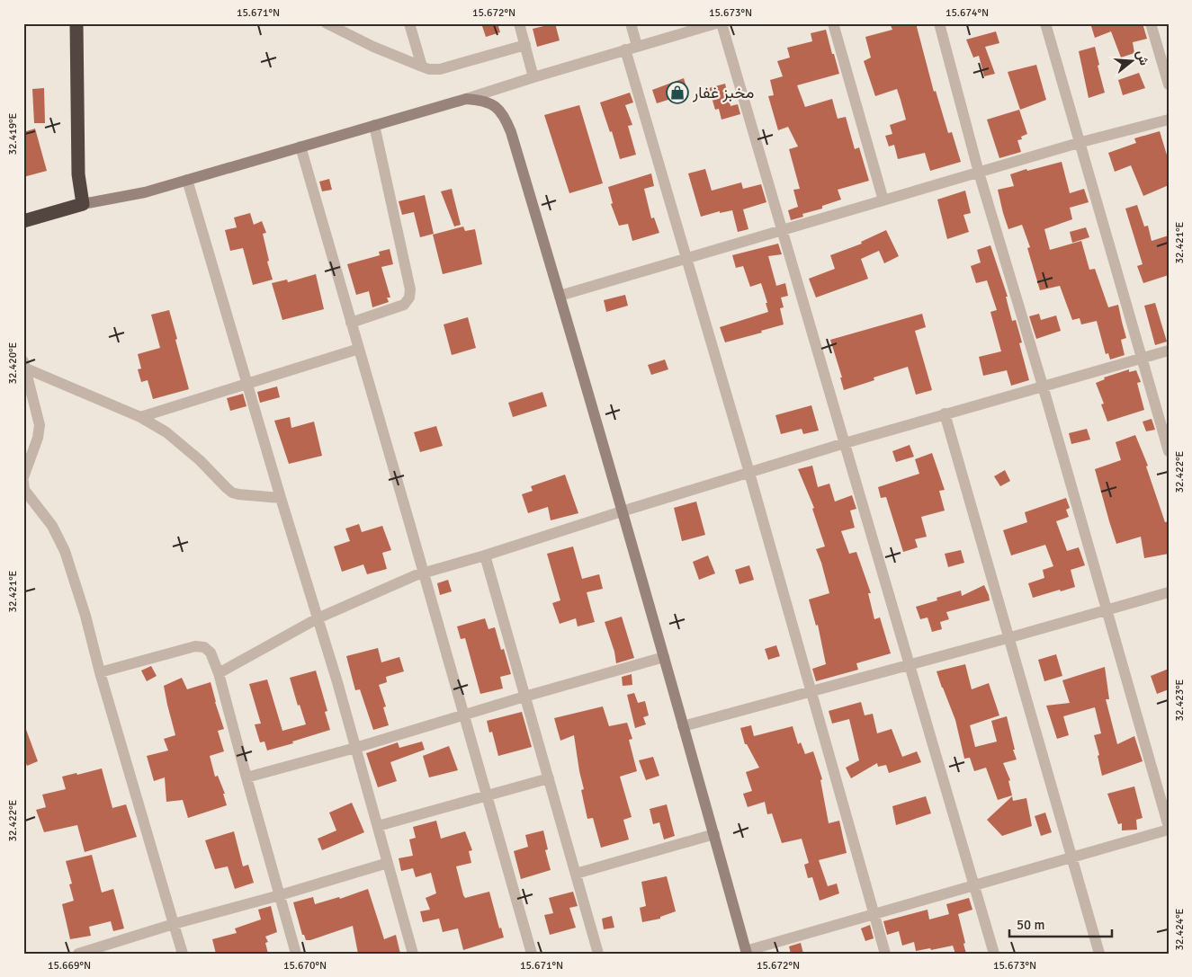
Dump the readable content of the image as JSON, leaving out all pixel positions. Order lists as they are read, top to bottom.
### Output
{
  "places": {
    "shop": ["مخبز غفار"]
  },
  "scale_bar": "50 m",
  "north": "right",
  "coordinates": [
    "15.671°N",
    "15.672°N",
    "15.673°N",
    "15.674°N",
    "32.419°E",
    "32.421°E",
    "32.420°E",
    "32.422°E",
    "32.423°E",
    "32.424°E",
    "15.669°N",
    "15.670°N"
  ]
}
